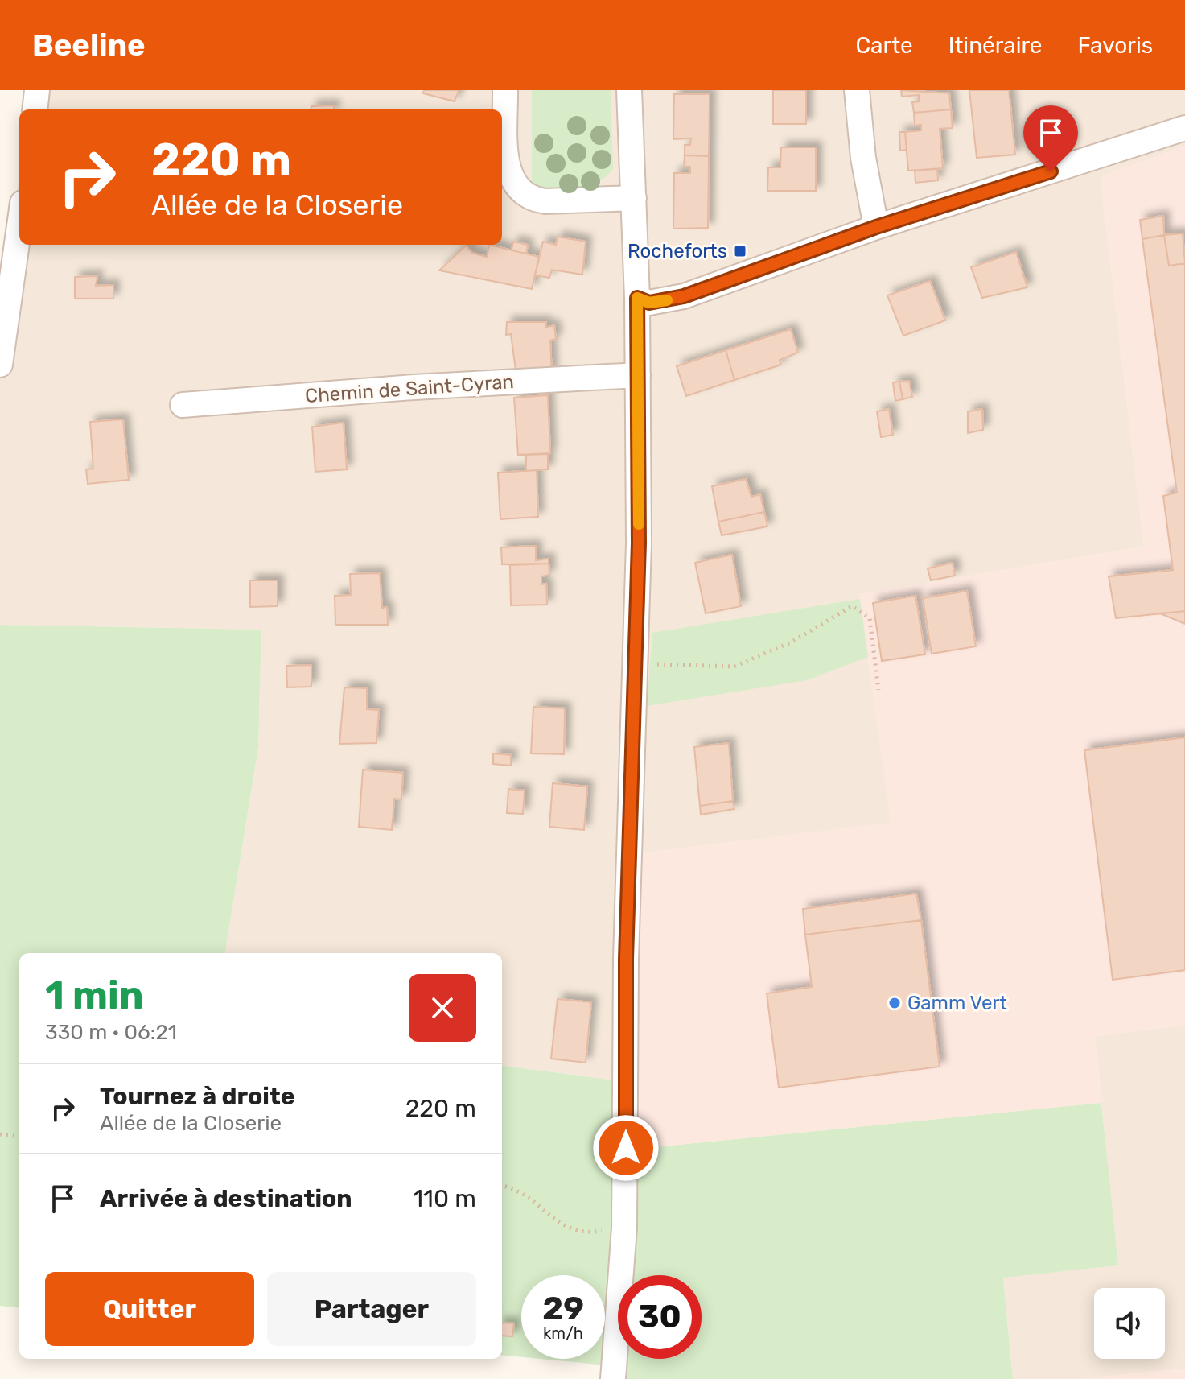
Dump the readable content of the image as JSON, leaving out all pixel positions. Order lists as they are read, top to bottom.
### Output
{
  "streets": {
    "street": ["Chemin de Saint-Cyran"]
  },
  "places": {
    "transit": ["Rocheforts"],
    "other": ["Gamm Vert"]
  },
  "page": {
    "header": "Beeline",
    "nav": ["Carte", "Itinéraire", "Favoris"],
    "turn": ["220 m", "Allée de la Closerie"],
    "heading": ["1 min", "330 m · 06:21"],
    "list": [
      {
        "name": "Tournez à droite",
        "note": "Allée de la Closerie",
        "value": "220 m"
      },
      {
        "name": "Arrivée à destination",
        "value": "110 m"
      }
    ],
    "buttons": ["Quitter", "Partager"],
    "speed": "29 km/h",
    "limit": "30"
  }
}
